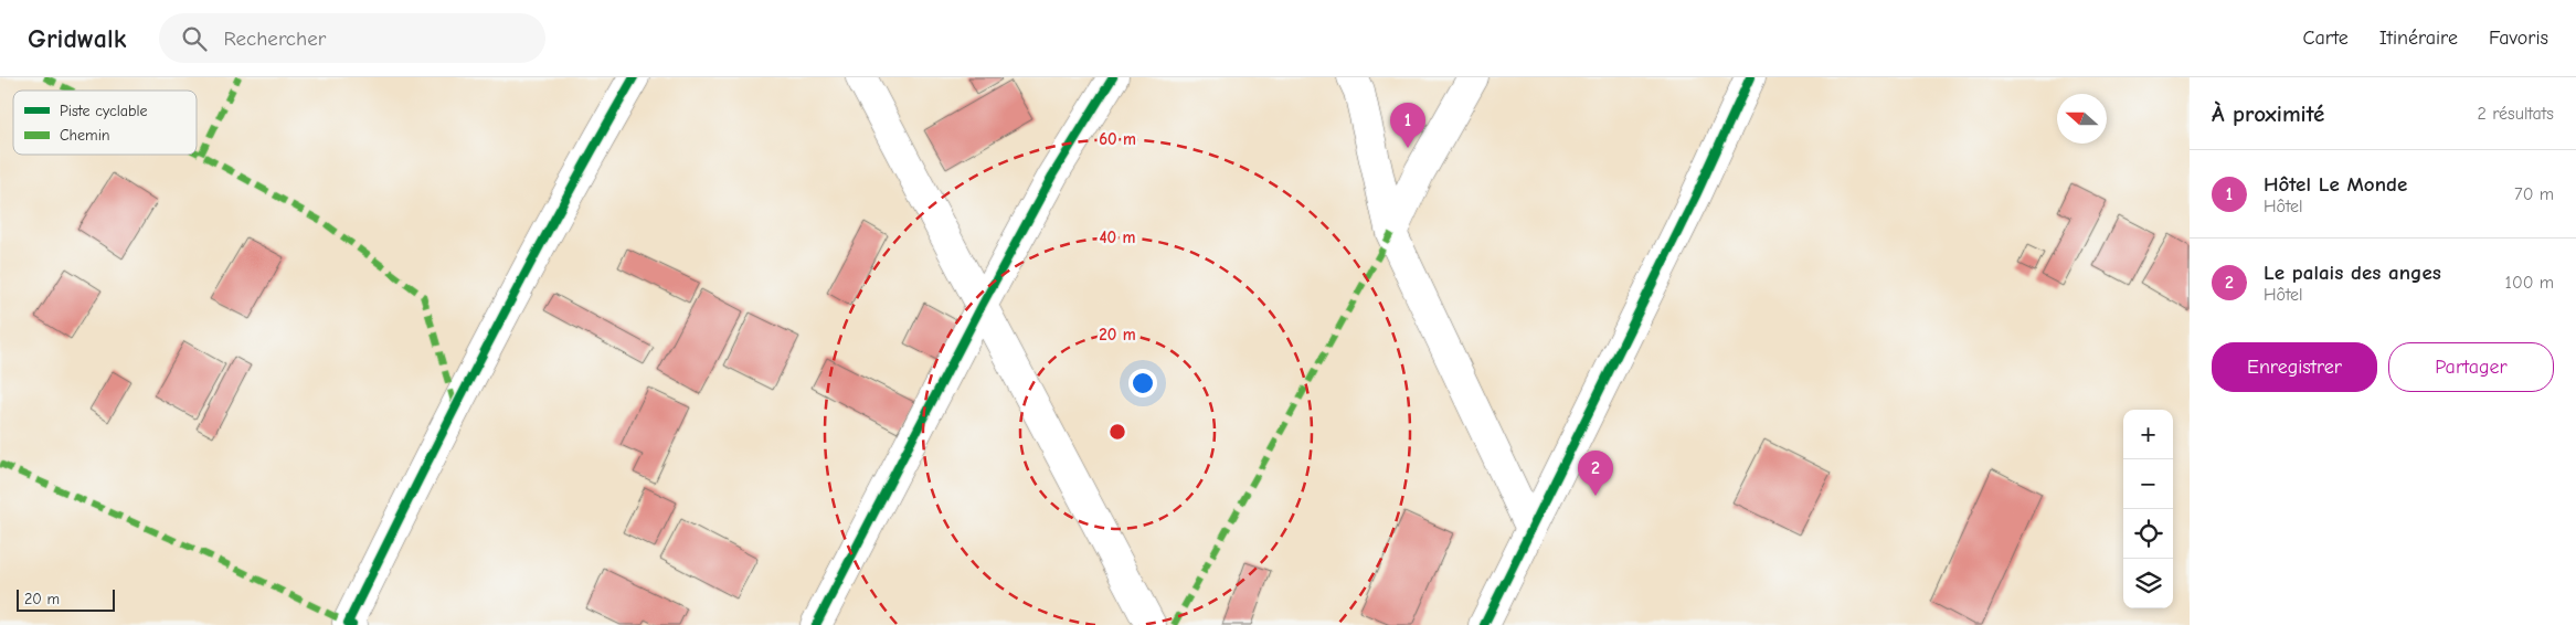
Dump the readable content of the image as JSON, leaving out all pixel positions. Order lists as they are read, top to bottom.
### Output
{
  "legend": ["Piste cyclable", "Chemin"],
  "scale_bar": "20 m",
  "north": "left",
  "page": {
    "header": "Gridwalk",
    "search": "Rechercher",
    "nav": ["Carte", "Itinéraire", "Favoris"],
    "heading": ["À proximité", "2 résultats"],
    "pins": ["1", "2"],
    "list": [
      {
        "mark": "1",
        "name": "Hôtel Le Monde",
        "note": "Hôtel",
        "value": "70 m"
      },
      {
        "mark": "2",
        "name": "Le palais des anges",
        "note": "Hôtel",
        "value": "100 m"
      }
    ],
    "buttons": ["Enregistrer", "Partager"],
    "map_buttons": ["+", "−"],
    "scale": "20 m"
  },
  "rings": ["60 m", "40 m", "20 m"]
}
